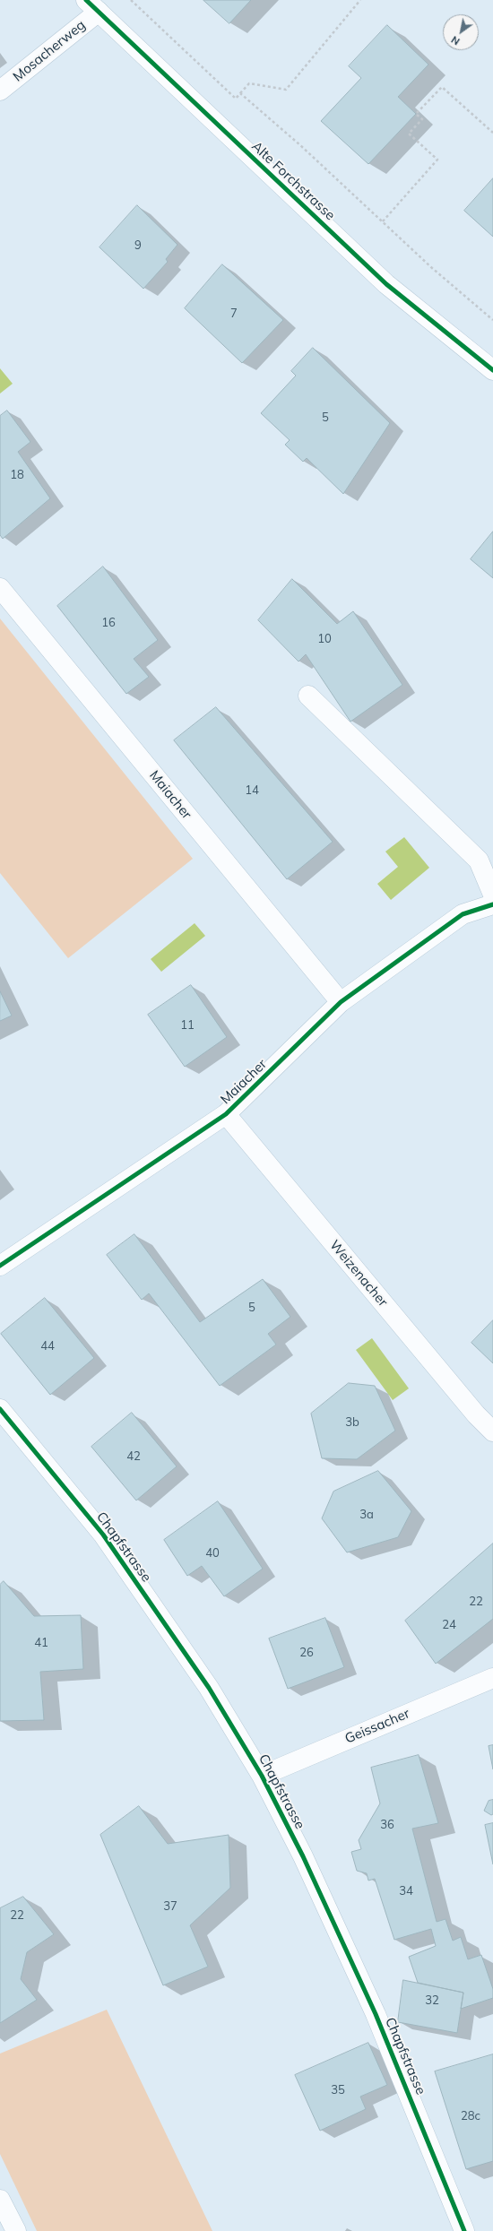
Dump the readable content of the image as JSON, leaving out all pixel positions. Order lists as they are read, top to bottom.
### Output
{
  "streets": {
    "street": [
      "Mosacherweg",
      "Alte Forchstrasse",
      "Maiacher",
      "Weizenacher",
      "Chapfstrasse",
      "Geissacher"
    ]
  },
  "crossings": [
    ["Mosacherweg", "Alte Forchstrasse"],
    ["Maiacher", "Weizenacher"],
    ["Chapfstrasse", "Geissacher"]
  ],
  "house_numbers": [
    "9",
    "7",
    "5",
    "18",
    "16",
    "10",
    "14",
    "11",
    "5",
    "44",
    "3b",
    "42",
    "3a",
    "40",
    "22",
    "24",
    "41",
    "26",
    "36",
    "34",
    "37",
    "22",
    "32",
    "35",
    "28c"
  ],
  "north": "bottom left"
}
